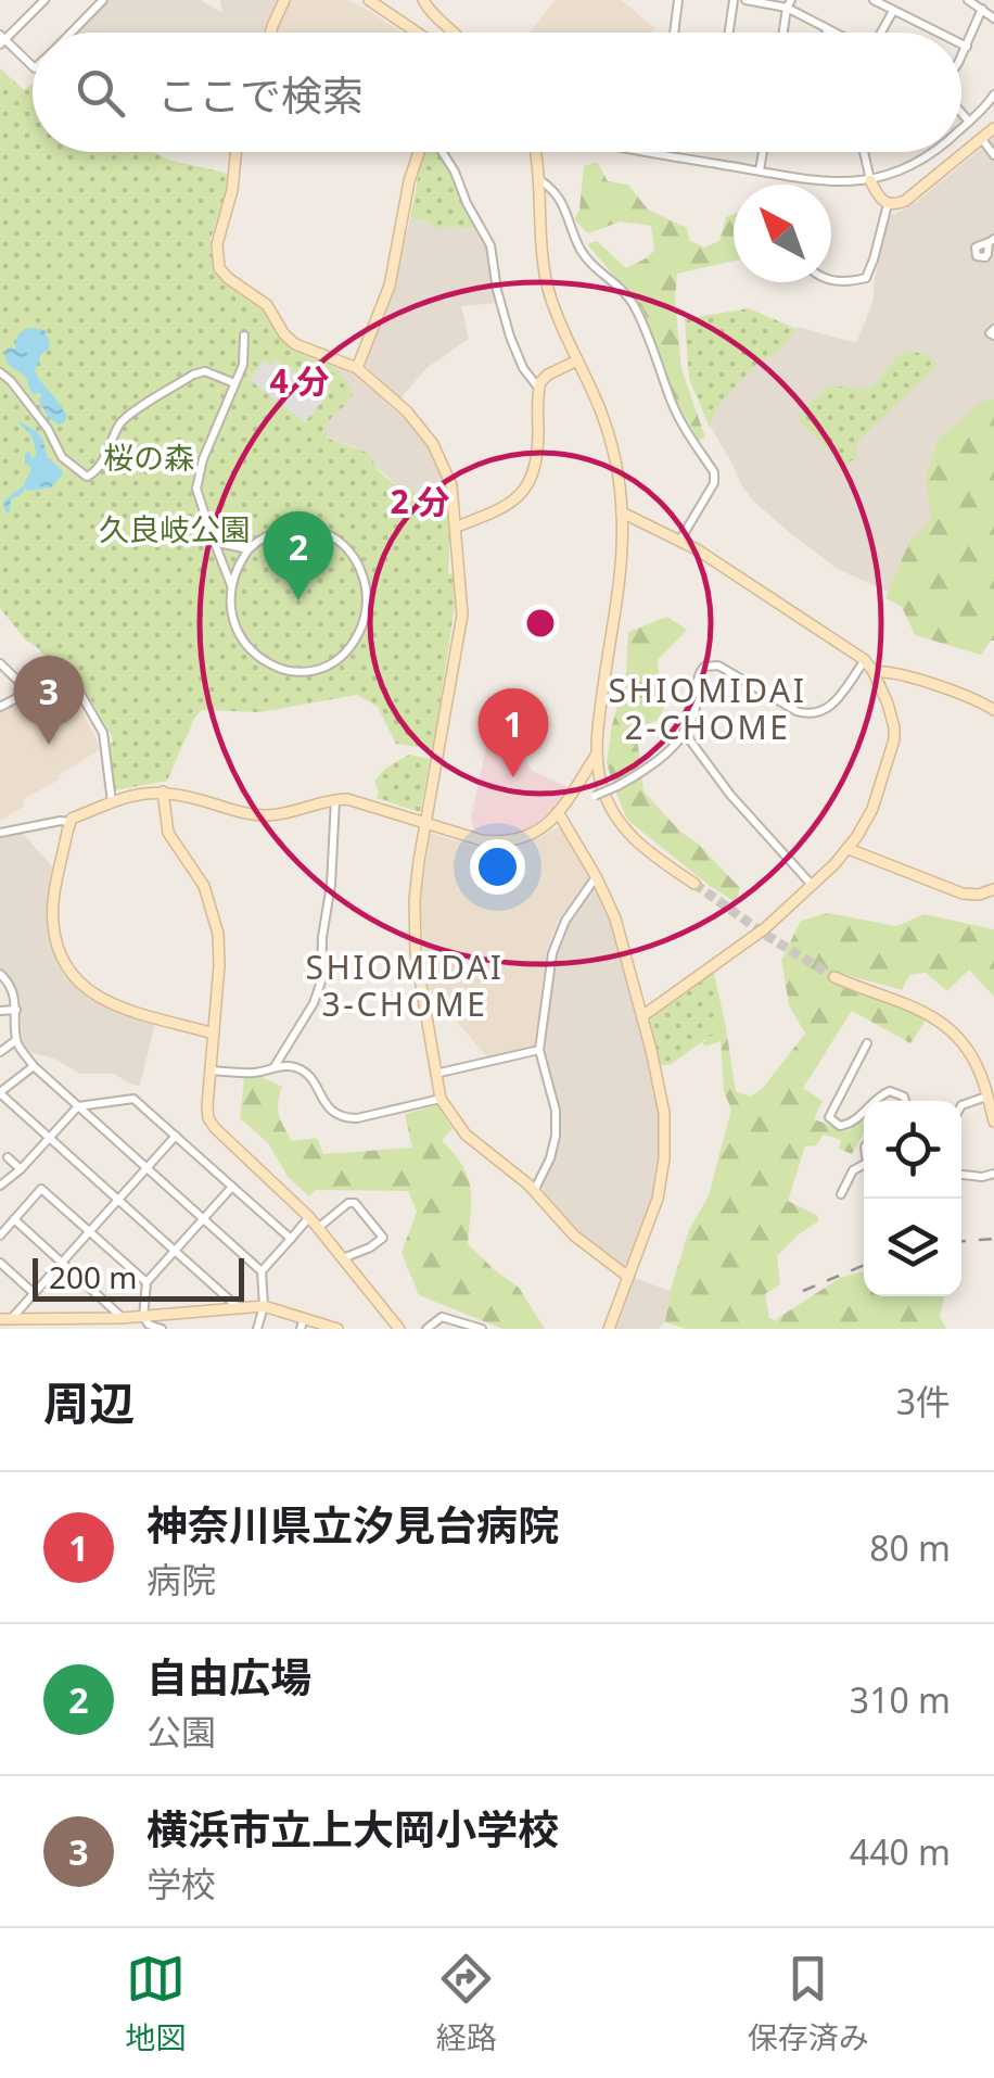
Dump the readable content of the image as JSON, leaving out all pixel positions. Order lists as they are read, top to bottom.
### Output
{
  "districts": ["SHIOMIDAI 2-CHOME", "SHIOMIDAI 3-CHOME"],
  "parks": ["桜の森", "久良岐公園"],
  "scale_bar": "200 m",
  "north": "top left",
  "page": {
    "search": "ここで検索",
    "pins": ["2", "3", "1"],
    "scale": "200 m",
    "heading": ["周辺", "3件"],
    "list": [
      {
        "mark": "1",
        "name": "神奈川県立汐見台病院",
        "note": "病院",
        "value": "80 m"
      },
      {
        "mark": "2",
        "name": "自由広場",
        "note": "公園",
        "value": "310 m"
      },
      {
        "mark": "3",
        "name": "横浜市立上大岡小学校",
        "note": "学校",
        "value": "440 m"
      }
    ],
    "nav": ["地図", "経路", "保存済み"]
  },
  "rings": ["4 分", "2 分"]
}
